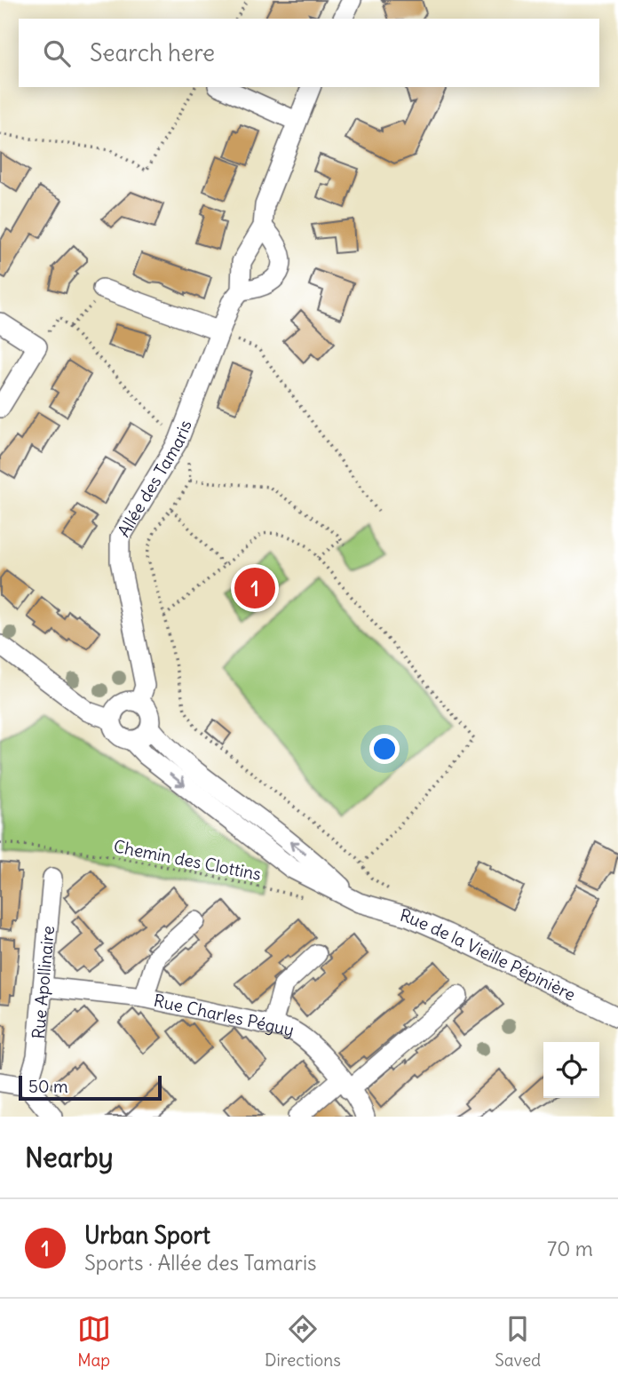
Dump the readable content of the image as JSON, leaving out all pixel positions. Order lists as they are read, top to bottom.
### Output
{
  "streets": {
    "street": [
      "Allée des Tamaris",
      "Rue de la Vieille Pépinière",
      "Rue Apollinaire",
      "Rue Charles Péguy"
    ],
    "path": ["Chemin des Clottins"]
  },
  "crossings": [
    ["Allée des Tamaris", "Rue de la Vieille Pépinière"],
    ["Rue Apollinaire", "Rue Charles Péguy"]
  ],
  "scale_bar": "50 m",
  "page": {
    "search": "Search here",
    "pins": "1",
    "scale": "50 m",
    "heading": "Nearby",
    "list": [
      {
        "mark": "1",
        "name": "Urban Sport",
        "note": "Sports · Allée des Tamaris",
        "value": "70 m"
      }
    ],
    "nav": ["Map", "Directions", "Saved"]
  }
}
